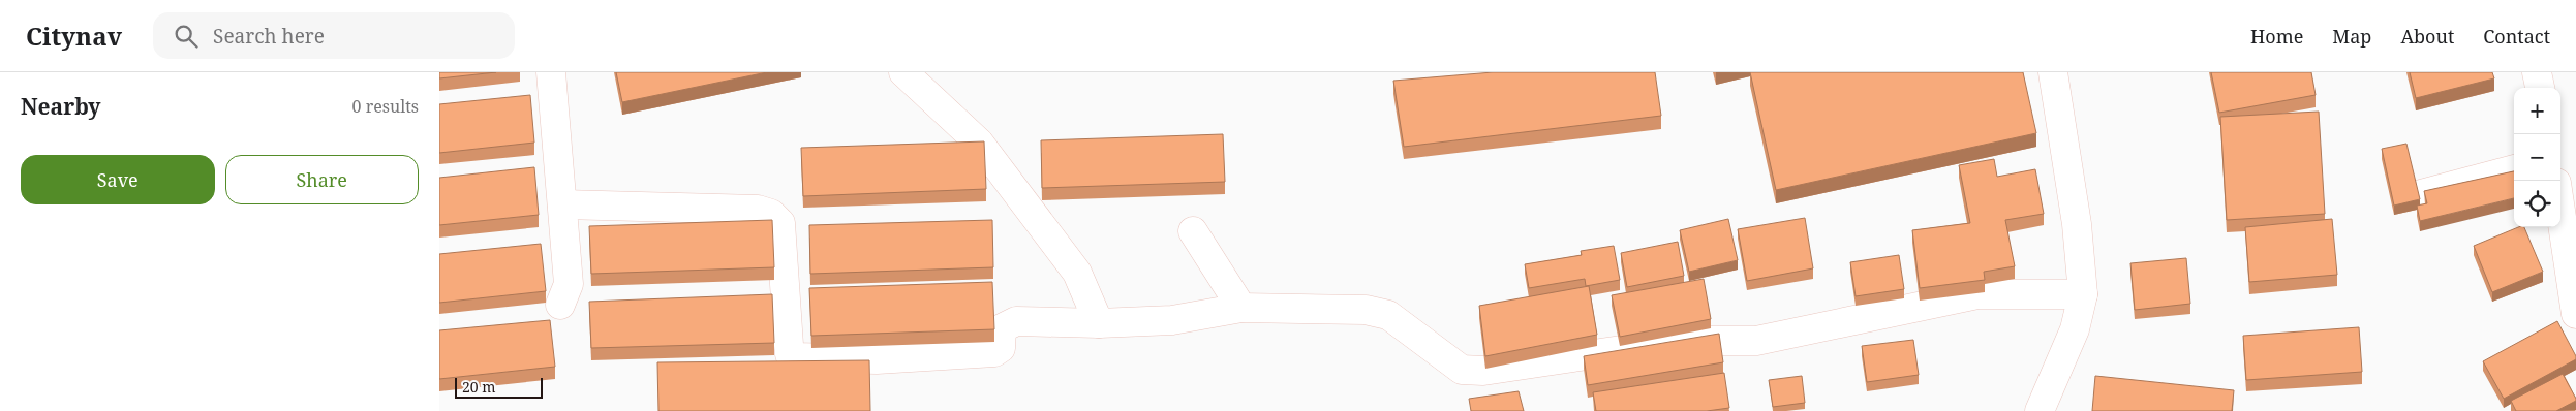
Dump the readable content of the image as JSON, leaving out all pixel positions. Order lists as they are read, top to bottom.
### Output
{
  "scale_bar": "20 m",
  "page": {
    "header": "Citynav",
    "search": "Search here",
    "nav": [
      "Home",
      "Map",
      "About",
      "Contact"
    ],
    "heading": ["Nearby", "0 results"],
    "map_buttons": ["+", "−"],
    "buttons": ["Save", "Share"],
    "scale": "20 m"
  }
}
